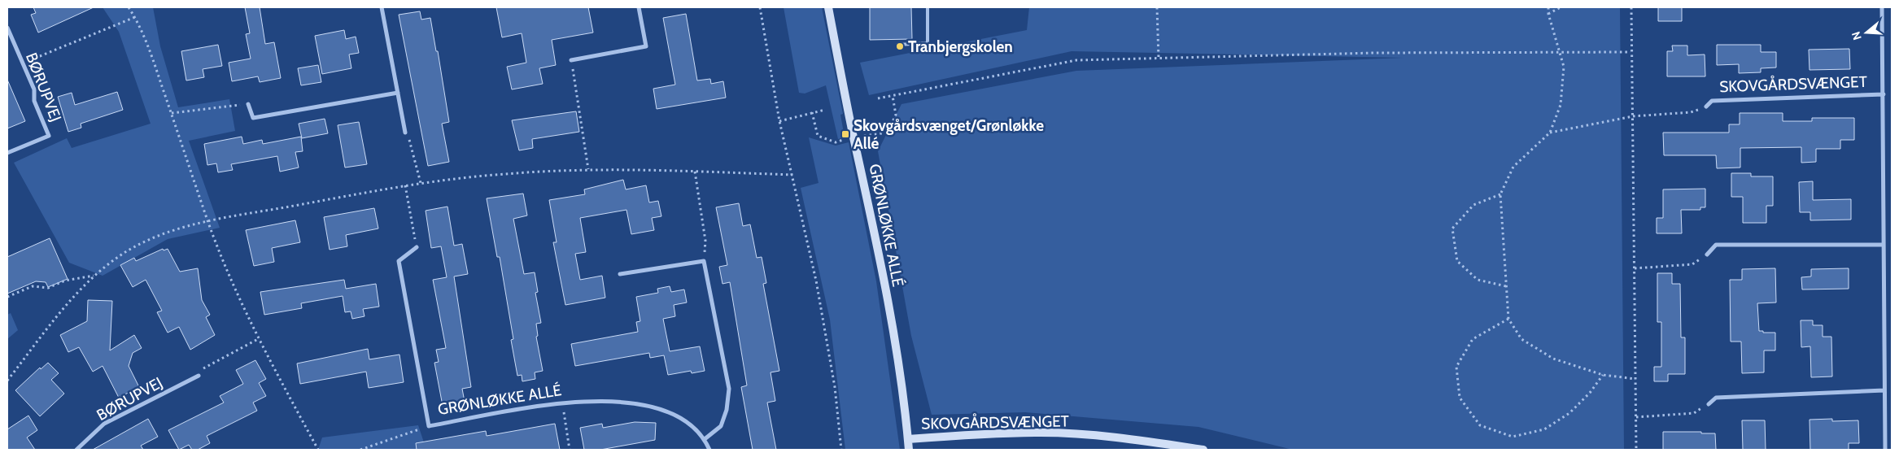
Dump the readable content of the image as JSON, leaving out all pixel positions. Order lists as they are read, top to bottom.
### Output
{
  "streets": {
    "street": ["SKOVGÅRDSVÆNGET", "BØRUPVEJ", "GRØNLØKKE ALLÉ"]
  },
  "crossings": [
    ["SKOVGÅRDSVÆNGET", "GRØNLØKKE ALLÉ"]
  ],
  "places": {
    "other": ["Tranbjergskolen"],
    "transit": ["Skovgårdsvænget/Grønløkke Allé"]
  },
  "north": "left"
}
